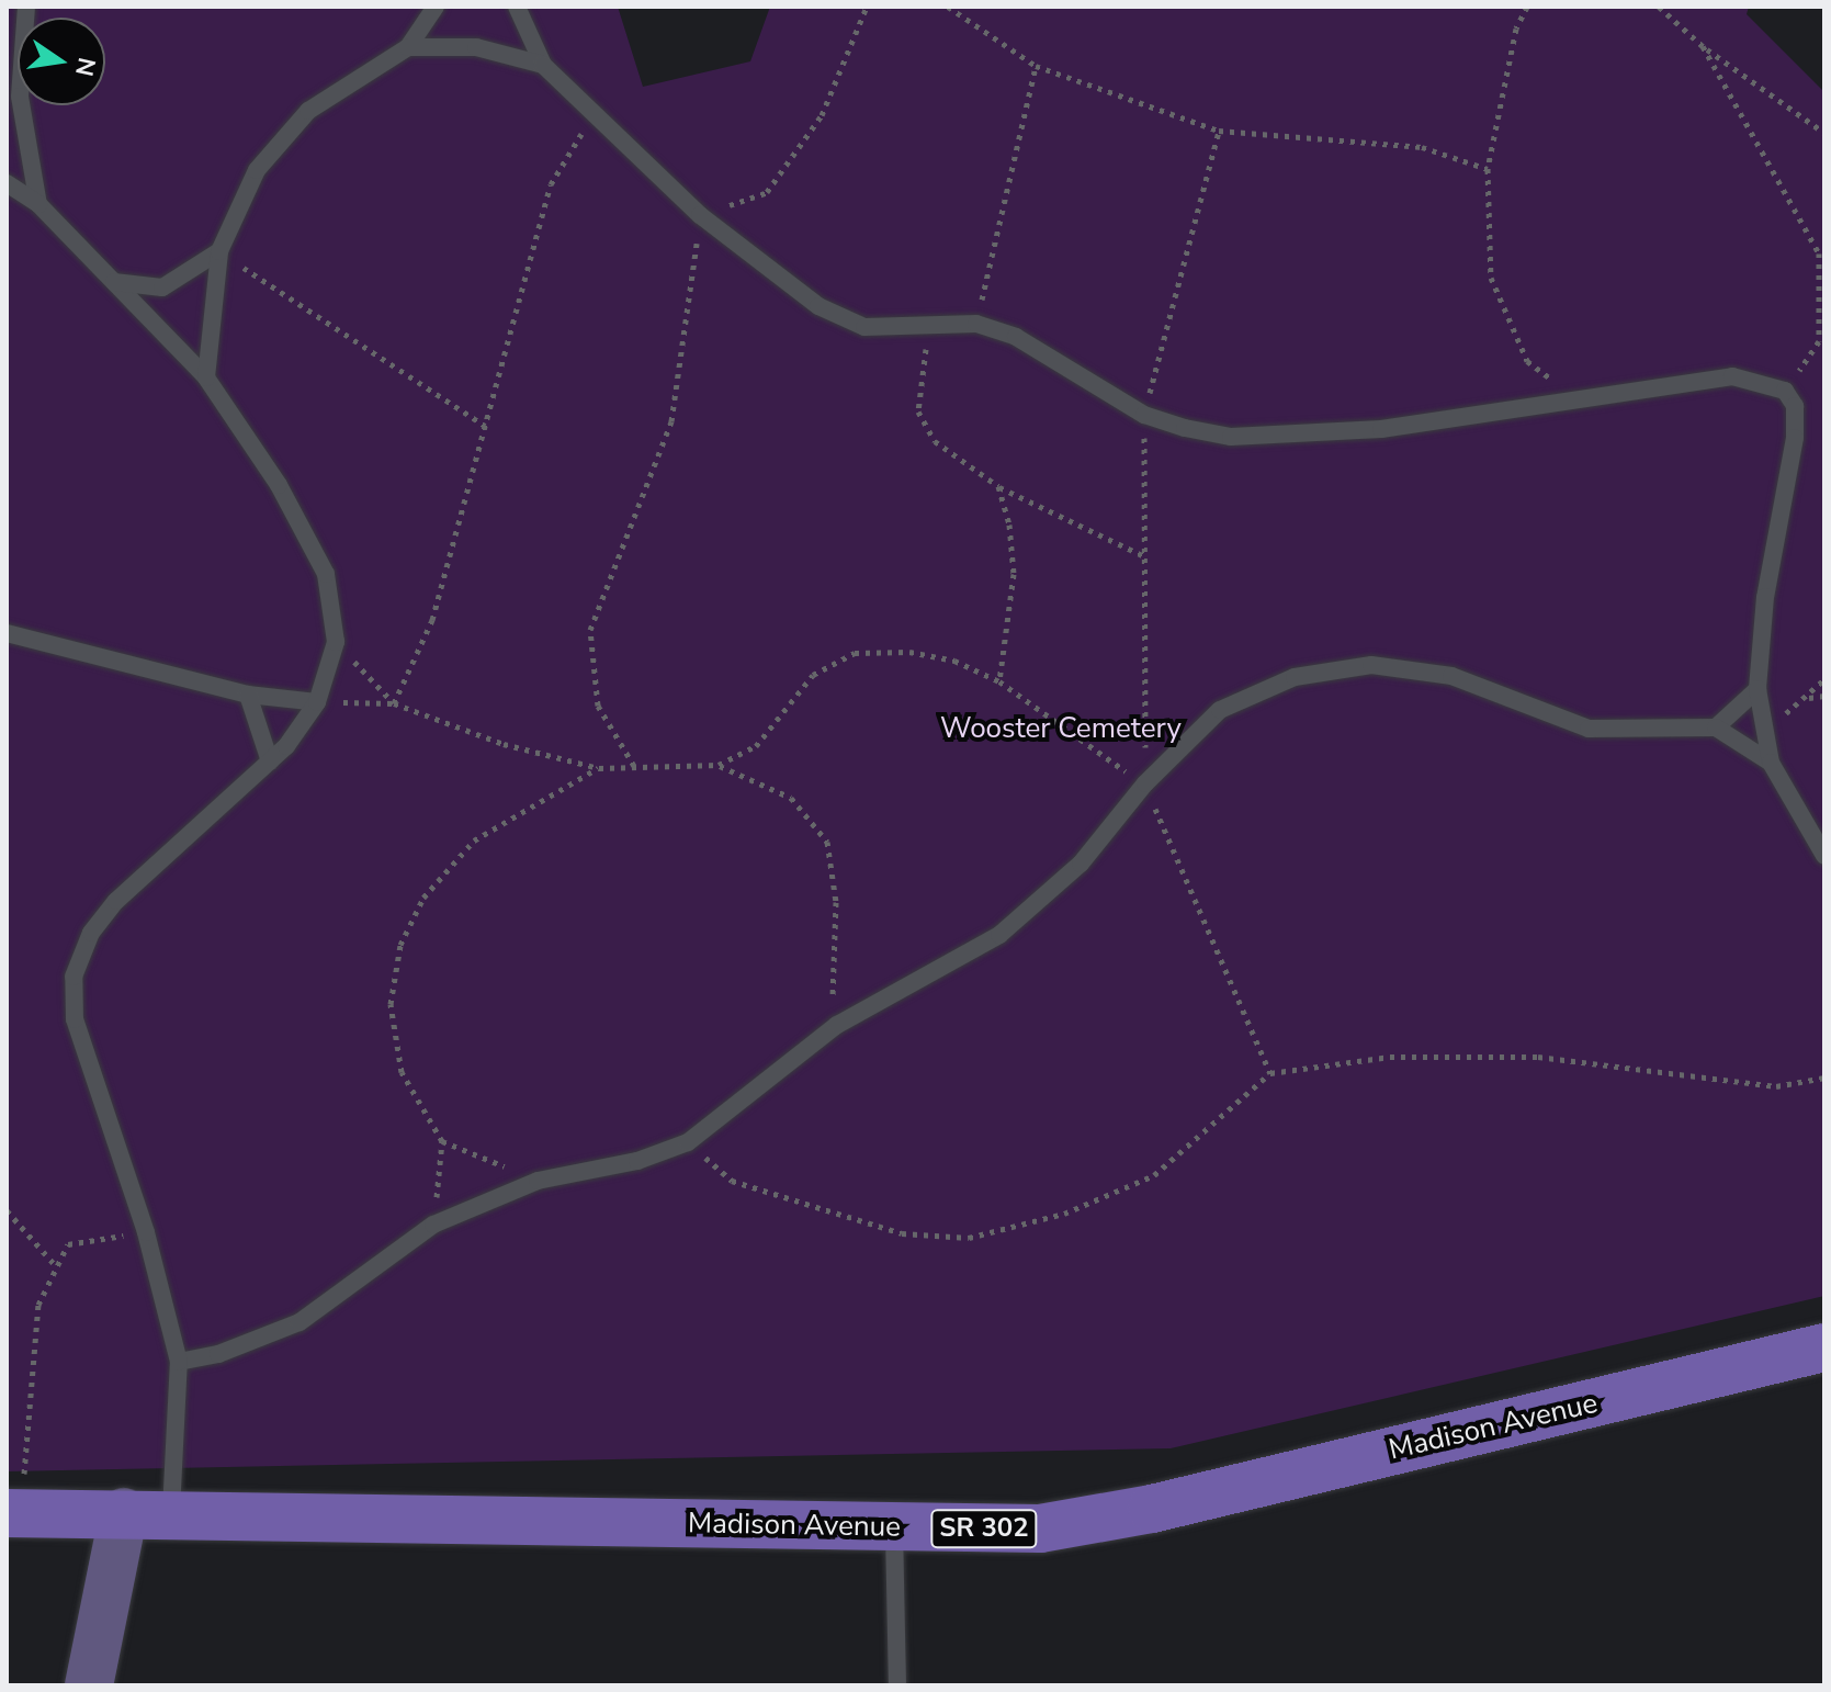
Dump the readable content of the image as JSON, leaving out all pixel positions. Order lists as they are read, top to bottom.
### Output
{
  "streets": {
    "main road": ["Madison Avenue", "SR 302"]
  },
  "parks": ["Wooster Cemetery"],
  "north": "right"
}
